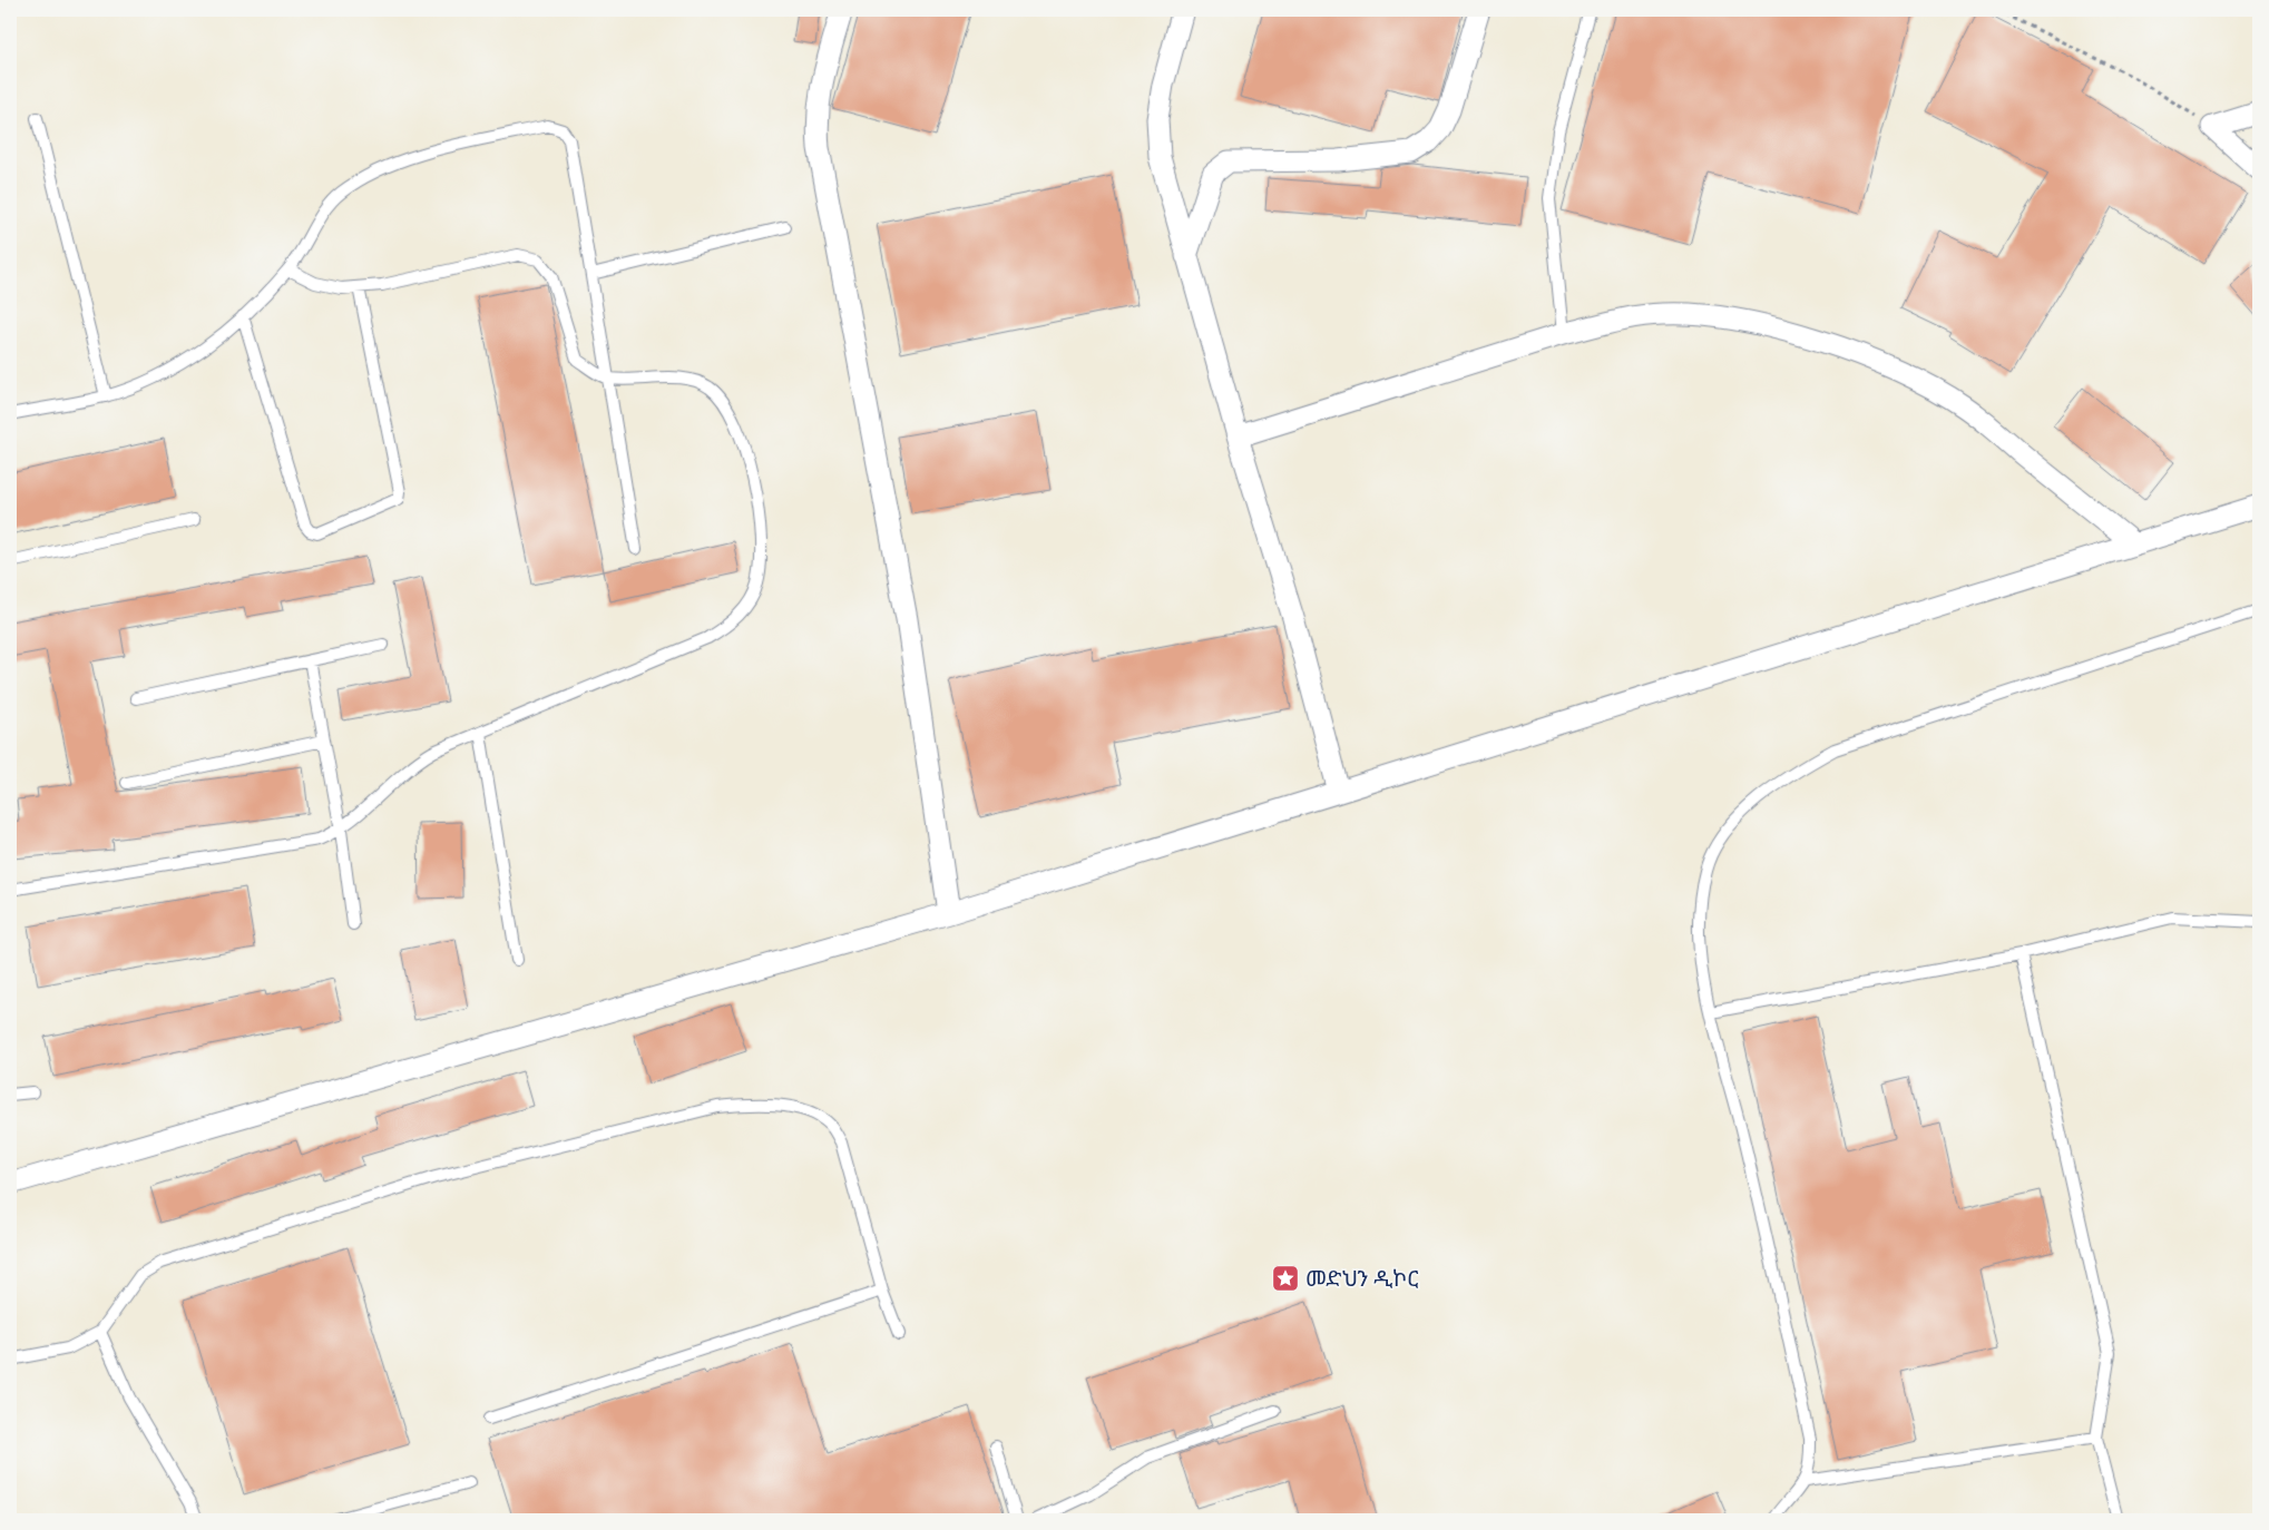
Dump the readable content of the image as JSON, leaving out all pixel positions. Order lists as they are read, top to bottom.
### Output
{
  "places": {
    "place": ["መድህን ዲኮር"]
  }
}
